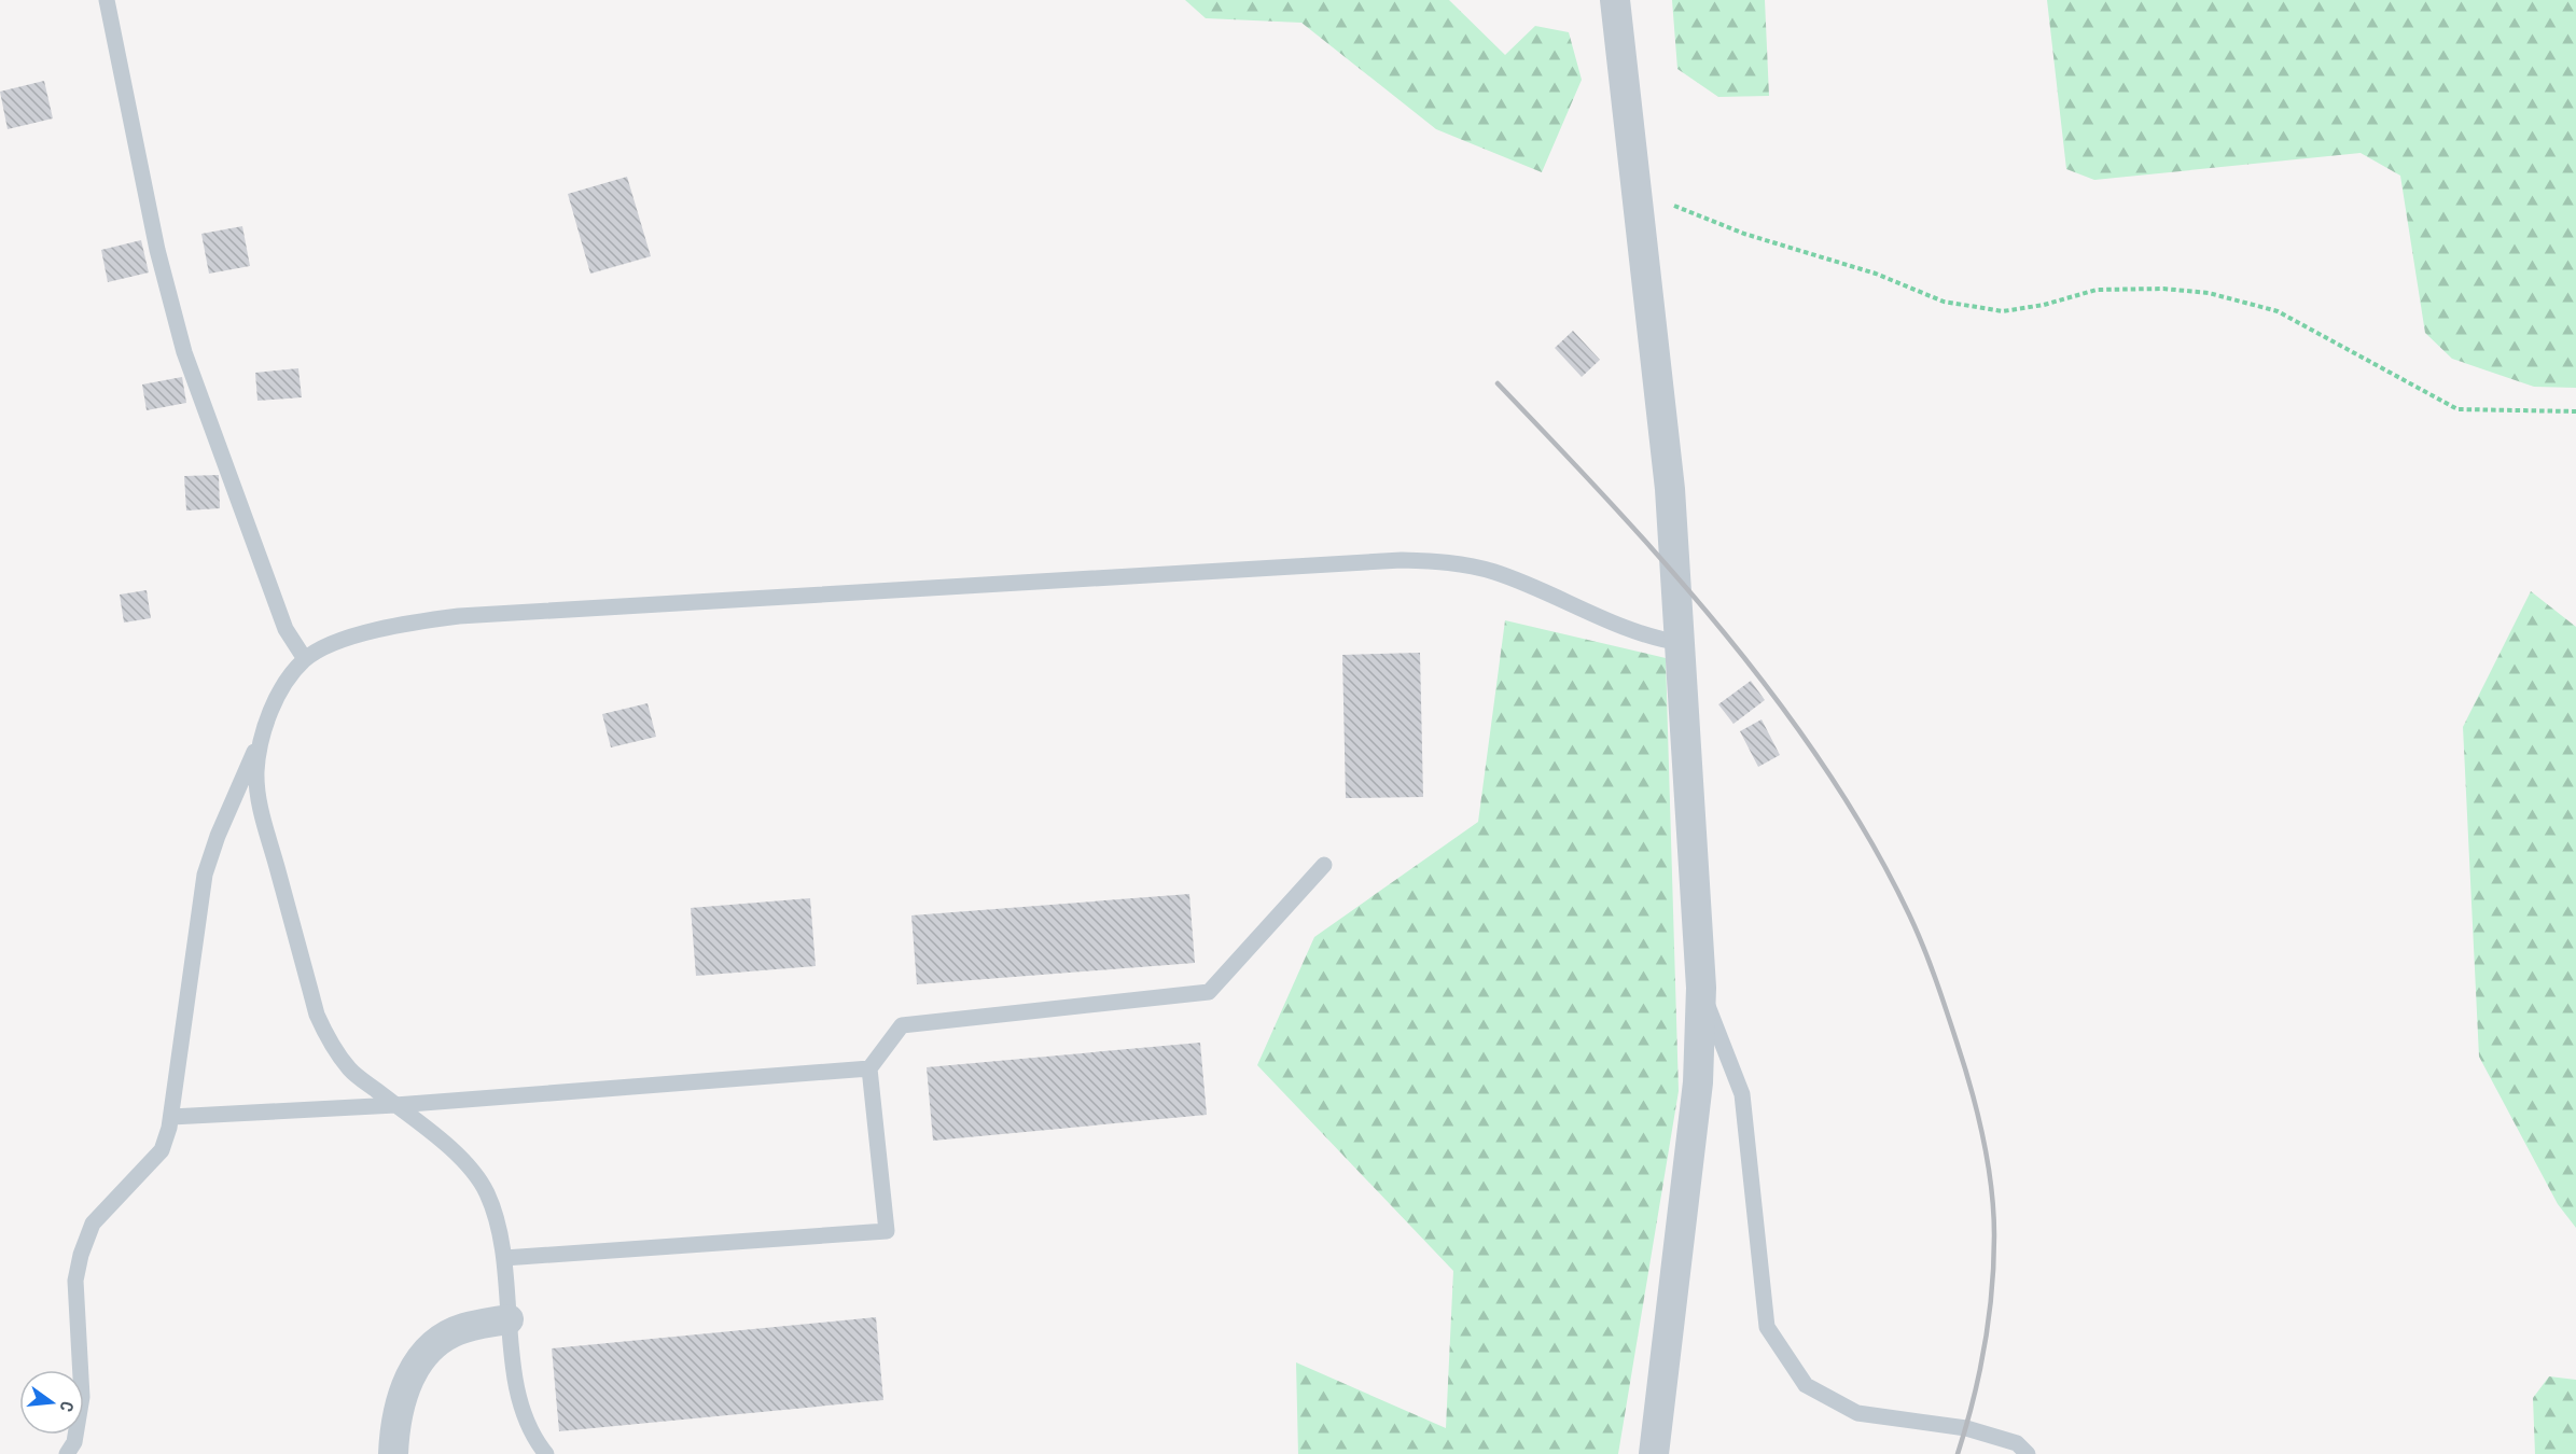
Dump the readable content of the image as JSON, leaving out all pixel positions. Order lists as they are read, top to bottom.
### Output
{
  "north": "right"
}
